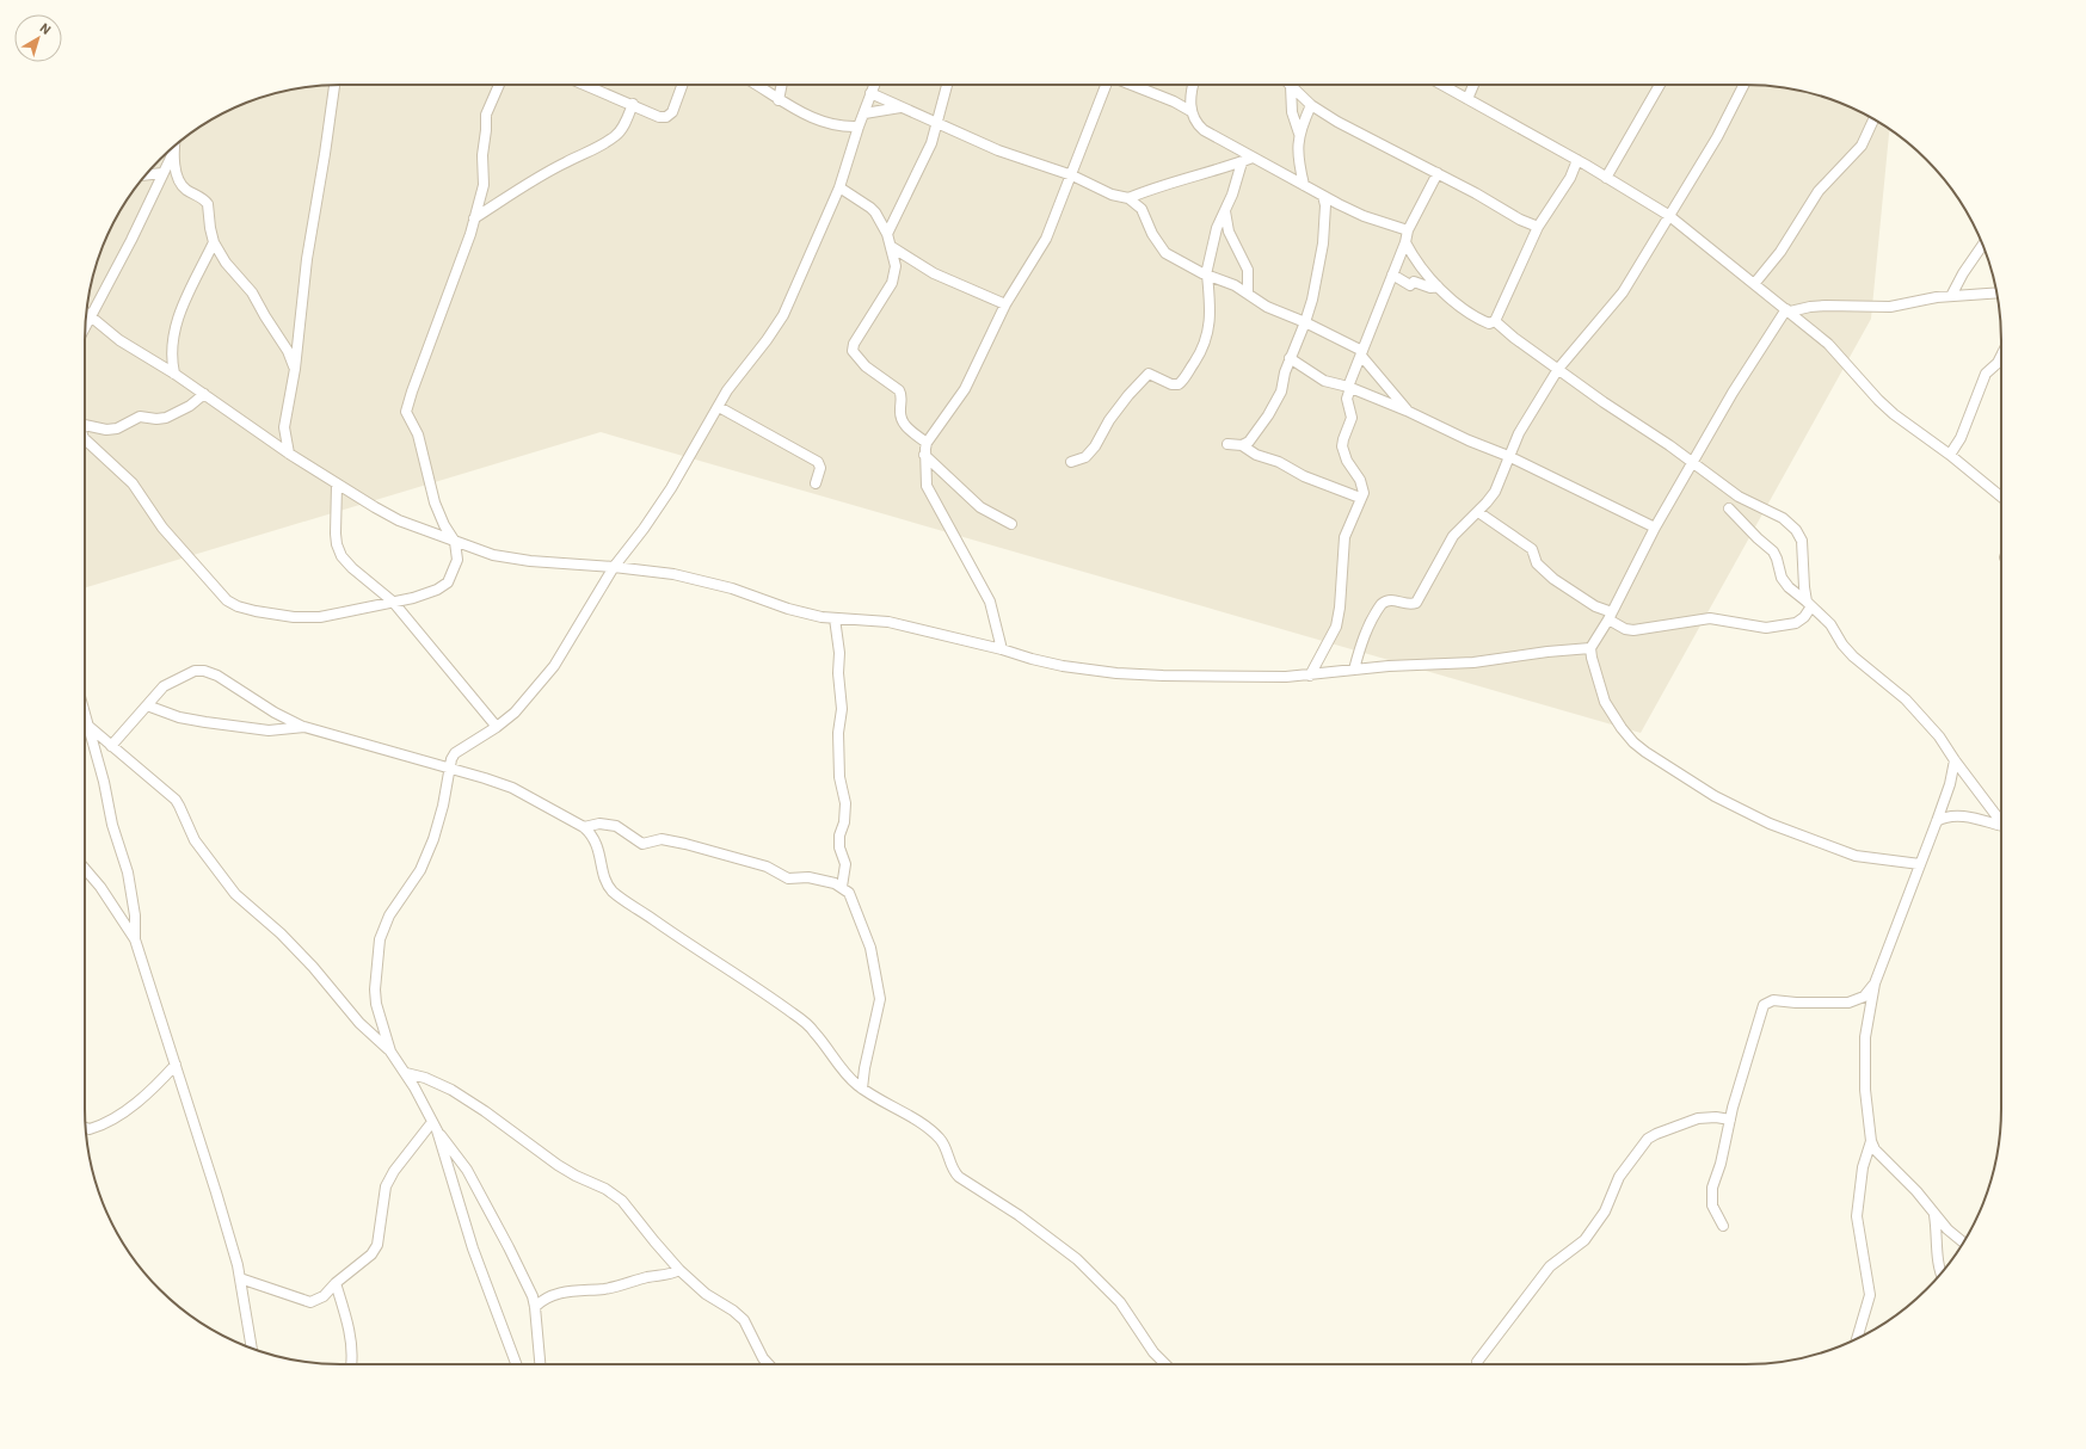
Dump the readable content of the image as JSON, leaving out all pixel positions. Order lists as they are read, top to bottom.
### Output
{
  "north": "top right"
}
